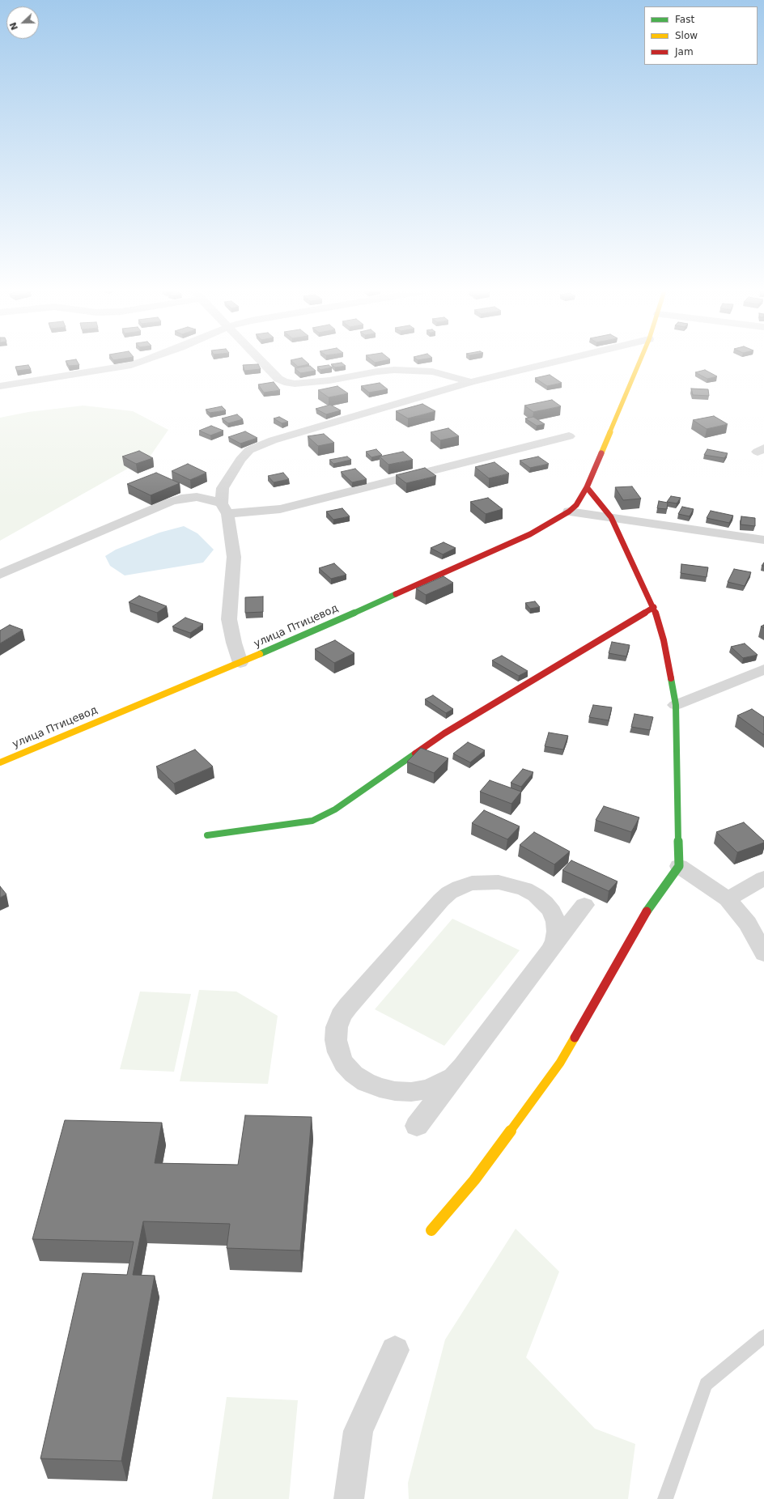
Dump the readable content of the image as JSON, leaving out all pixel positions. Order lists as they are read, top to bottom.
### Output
{
  "streets": {
    "street": ["улица Птицевод"]
  },
  "legend": ["Fast", "Slow", "Jam"],
  "north": "left"
}
